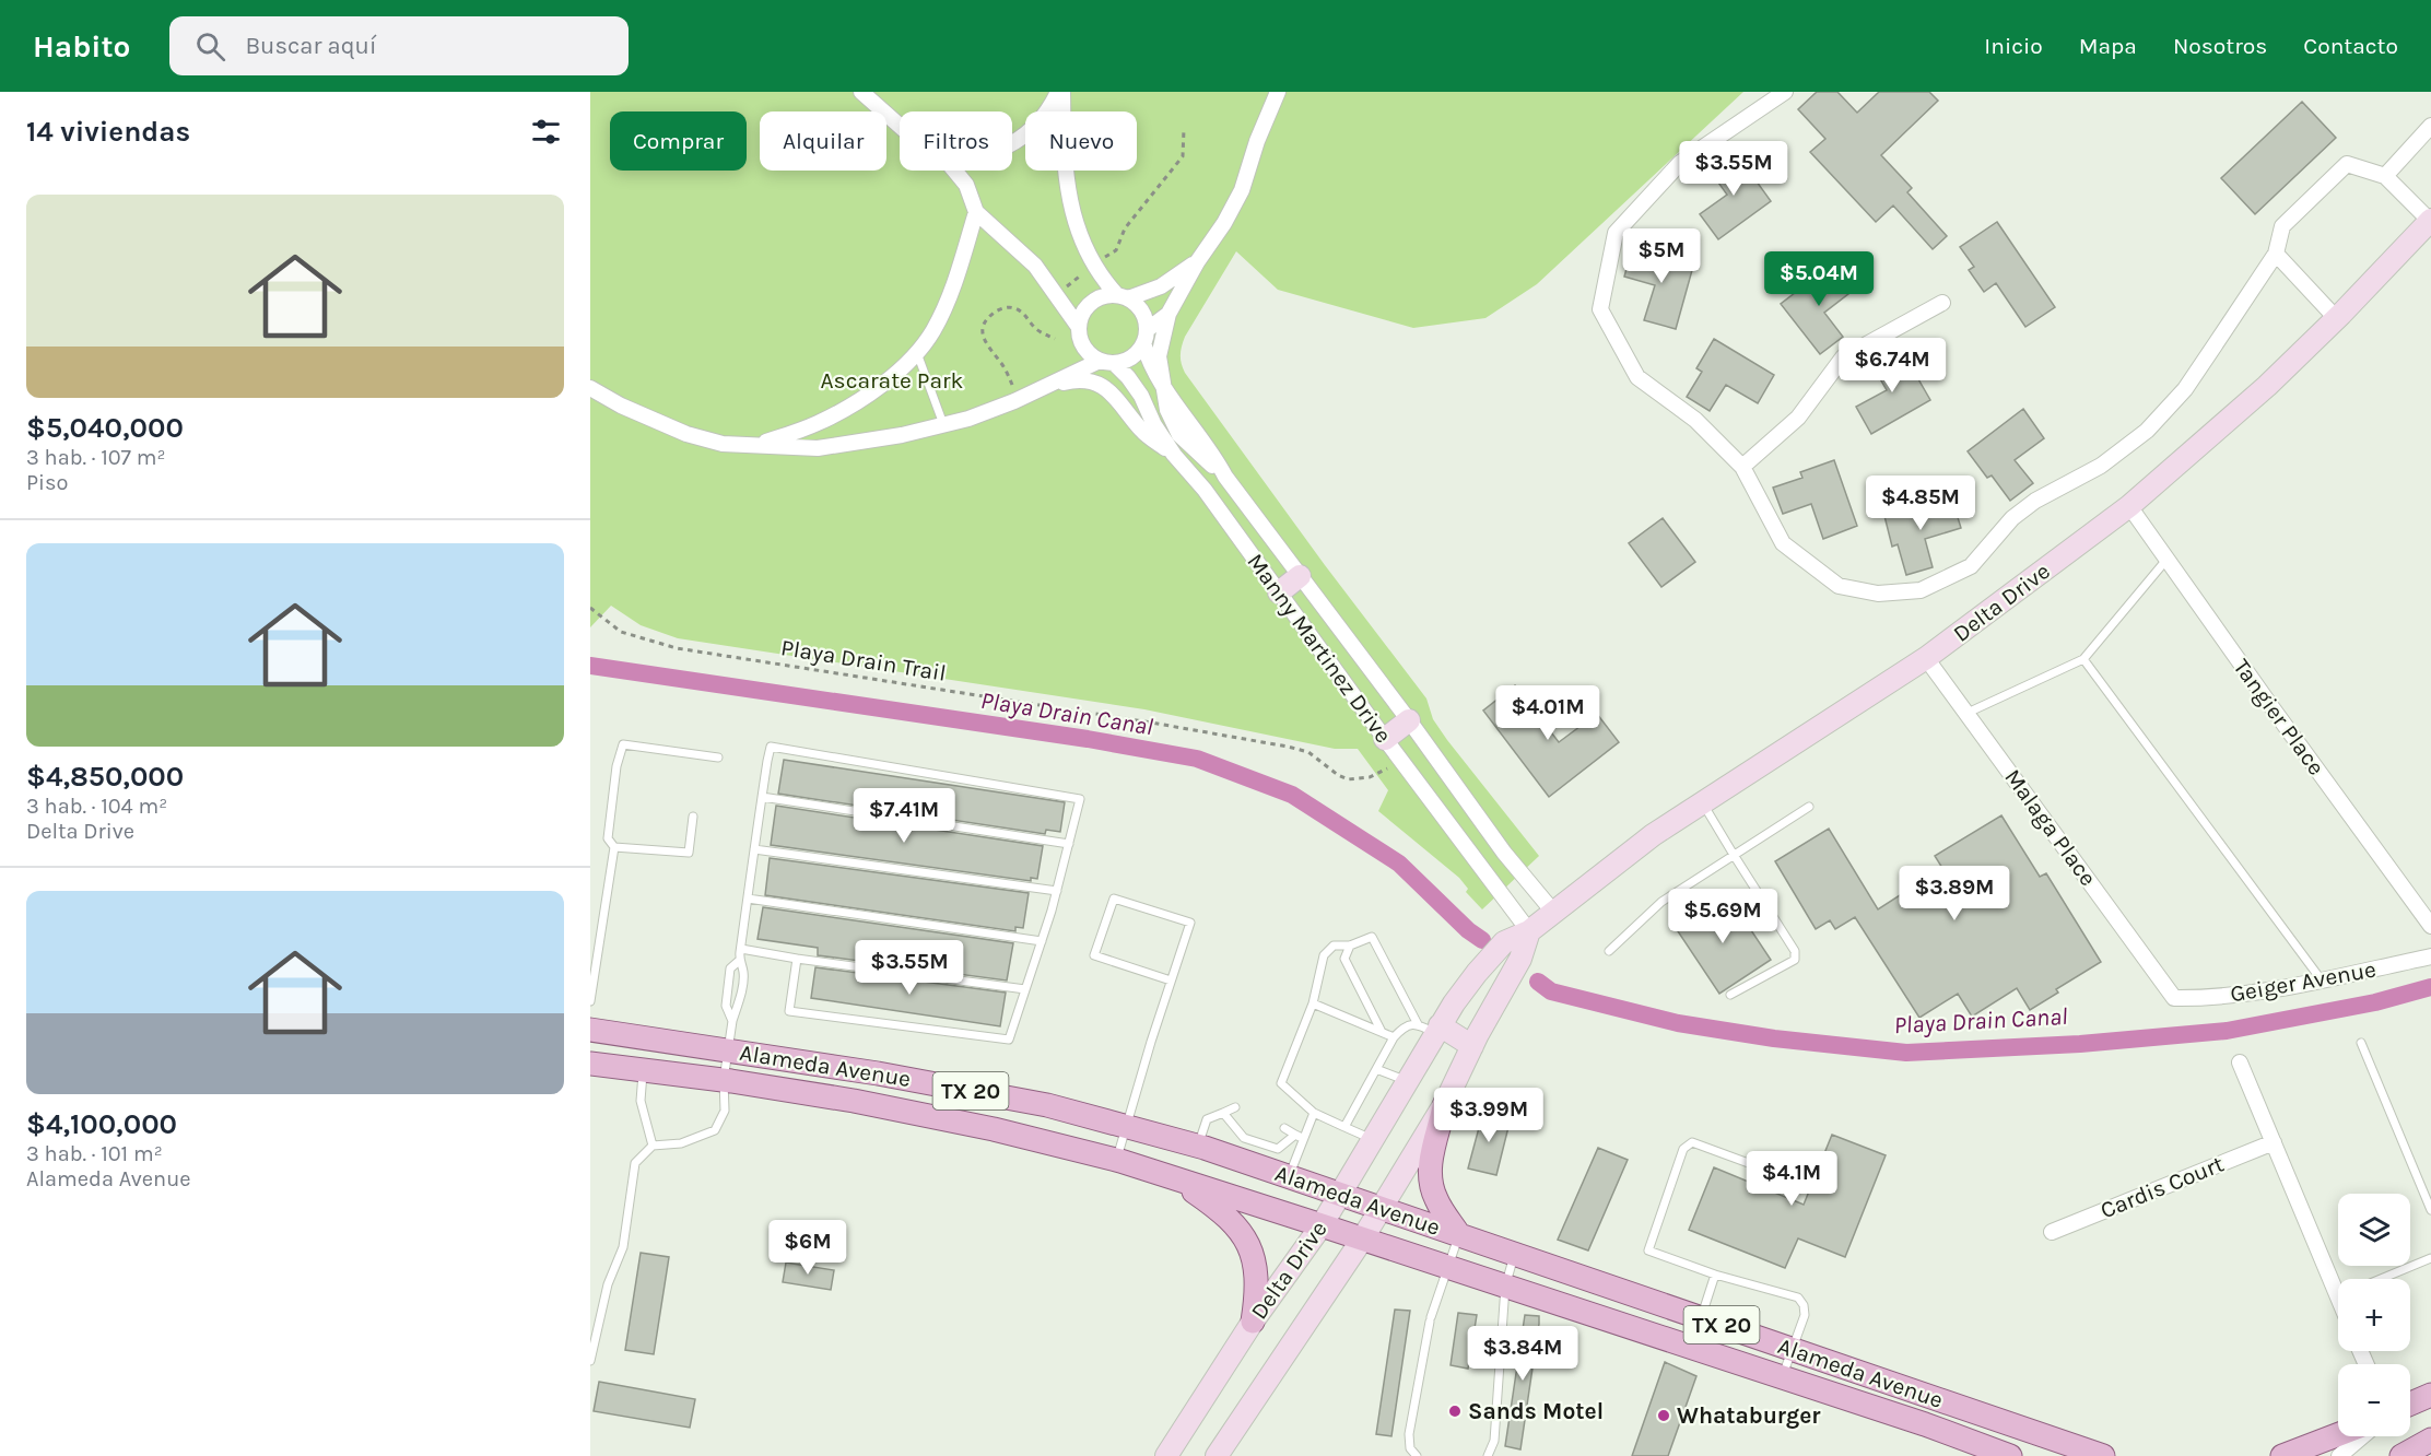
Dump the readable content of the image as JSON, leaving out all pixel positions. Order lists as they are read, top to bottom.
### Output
{
  "streets": {
    "main road": ["Delta Drive", "Alameda Avenue", "TX 20"],
    "street": [
      "Manny Martinez Drive",
      "Tangier Place",
      "Malaga Place",
      "Geiger Avenue",
      "Cardis Court"
    ],
    "path": ["Playa Drain Trail"]
  },
  "crossings": [
    ["Delta Drive", "Manny Martinez Drive"],
    ["Delta Drive", "Tangier Place"],
    ["Delta Drive", "Malaga Place"],
    ["Delta Drive", "Alameda Avenue"],
    ["Manny Martinez Drive", "Playa Drain Trail"],
    ["Malaga Place", "Geiger Avenue"]
  ],
  "water": ["Playa Drain Canal"],
  "parks": ["Ascarate Park"],
  "places": ["Sands Motel", "Whataburger"],
  "page": {
    "header": "Habito",
    "search": "Buscar aquí",
    "nav": [
      "Inicio",
      "Mapa",
      "Nosotros",
      "Contacto"
    ],
    "heading": "14 viviendas",
    "chip": [
      "Comprar",
      "Alquilar",
      "Filtros",
      "Nuevo"
    ],
    "price": [
      "$3.55M",
      "$5M",
      "$5.04M",
      "$6.74M",
      "$4.85M",
      "$4.01M",
      "$7.41M",
      "$3.89M",
      "$5.69M",
      "$3.55M",
      "$3.99M",
      "$4.1M",
      "$6M",
      "$3.84M"
    ],
    "list": [
      {
        "name": "$5,040,000",
        "note": "3 hab. · 107 m² · Piso"
      },
      {
        "name": "$4,850,000",
        "note": "3 hab. · 104 m² · Delta Drive"
      },
      {
        "name": "$4,100,000",
        "note": "3 hab. · 101 m² · Alameda Avenue"
      }
    ],
    "map_buttons": ["+", "−"]
  }
}
